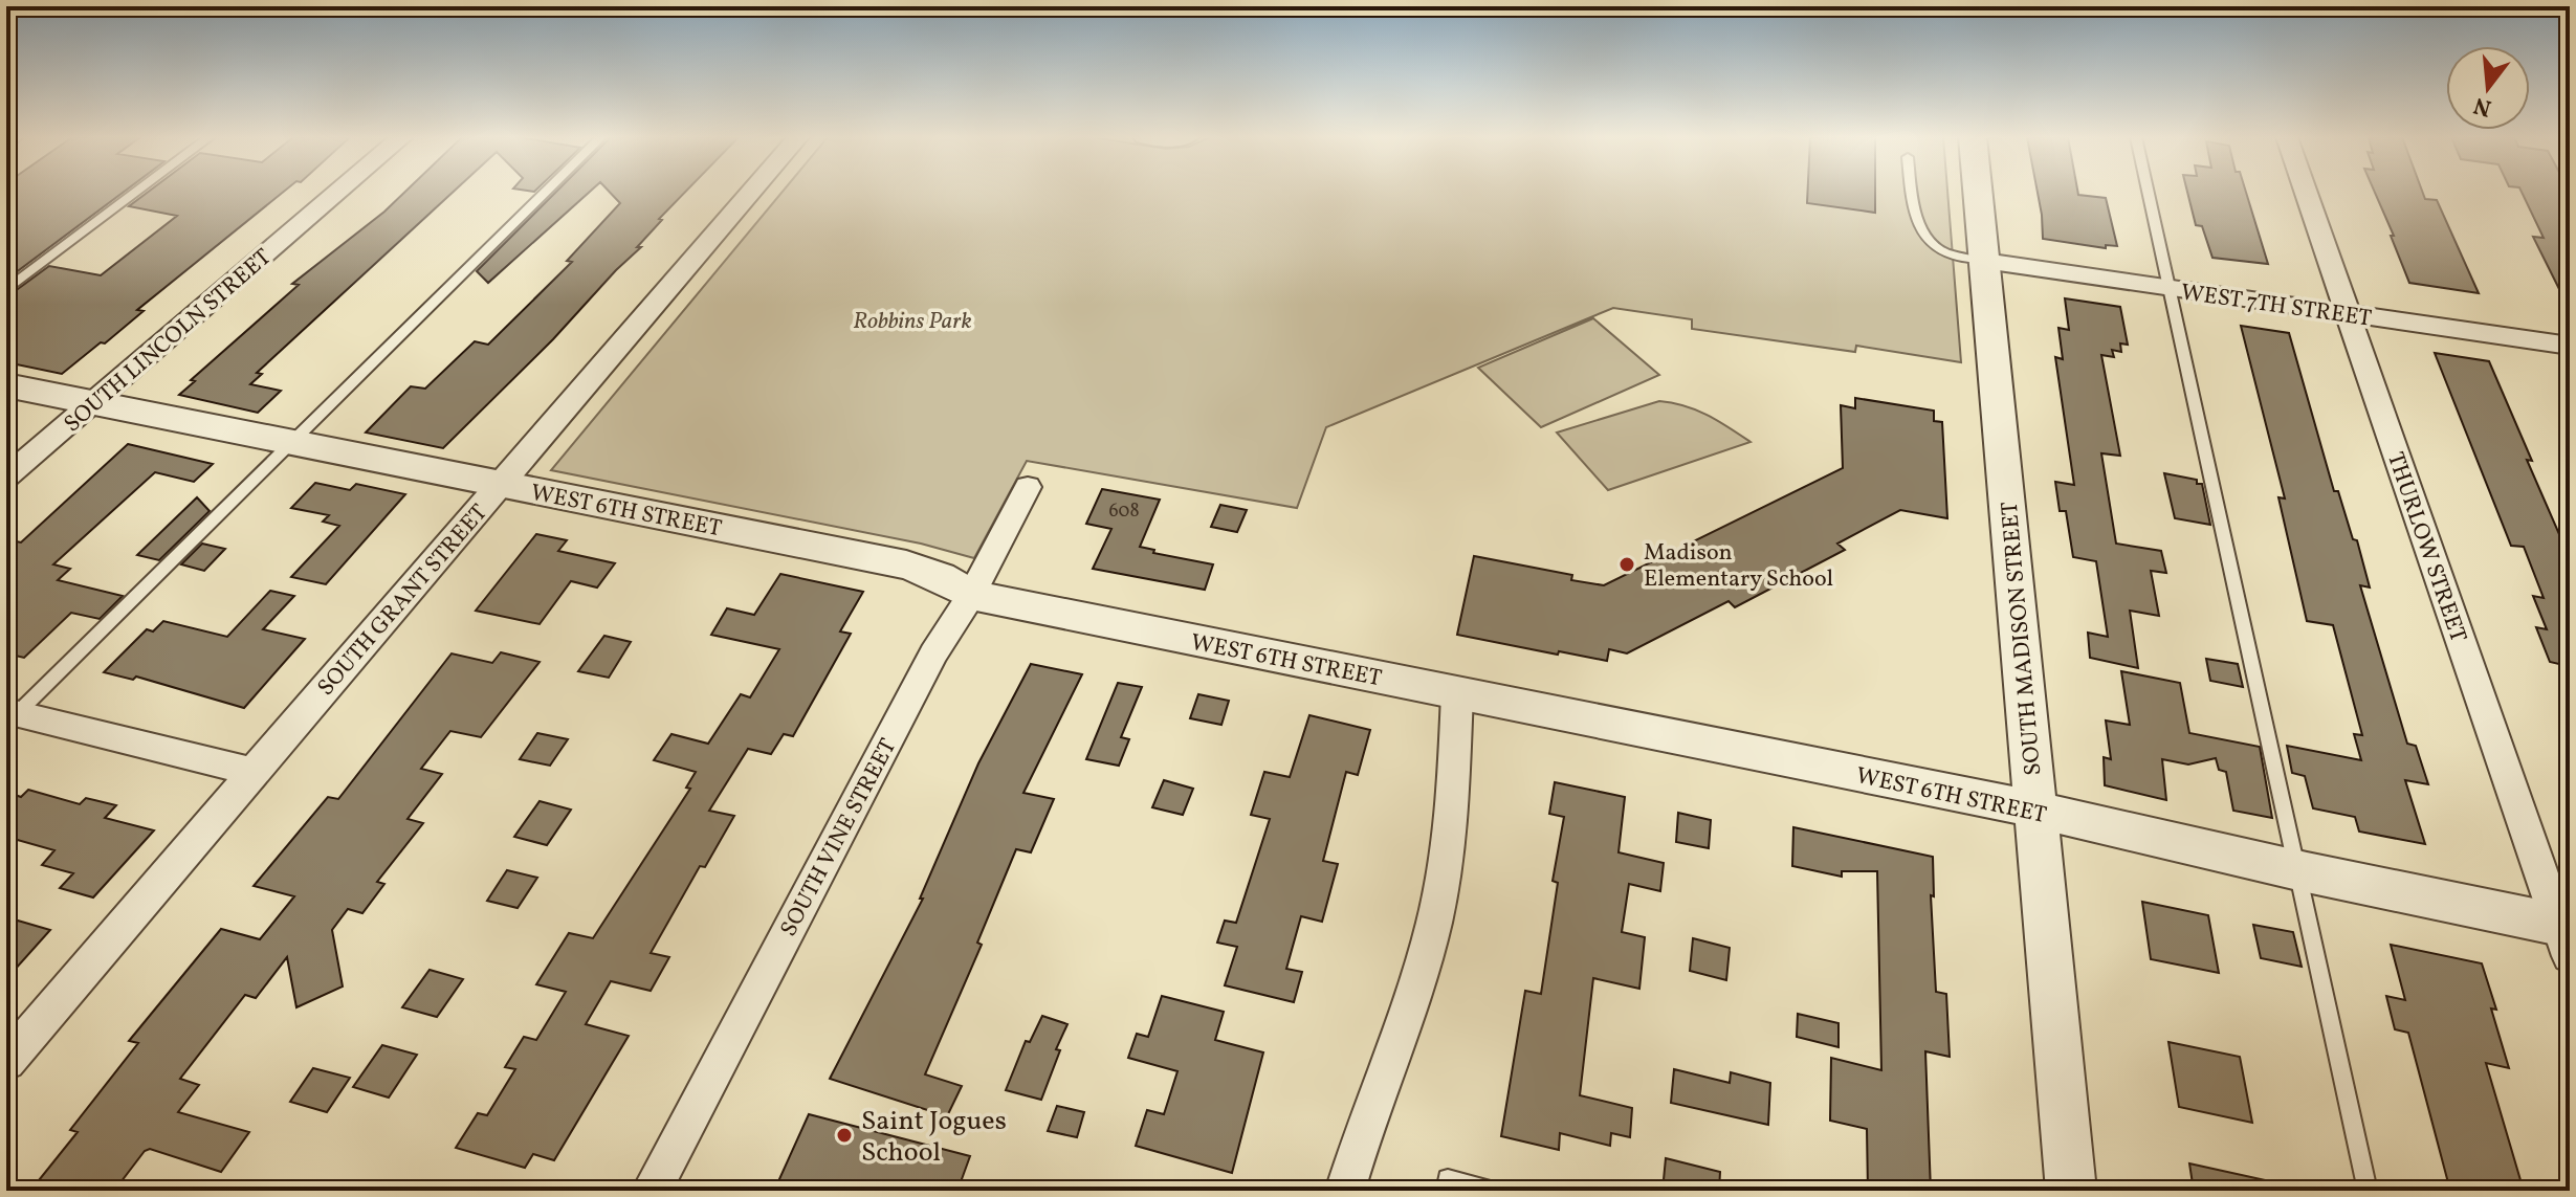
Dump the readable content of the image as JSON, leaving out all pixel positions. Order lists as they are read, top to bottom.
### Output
{
  "streets": {
    "street": [
      "WEST 7TH STREET",
      "SOUTH LINCOLN STREET",
      "WEST 6TH STREET",
      "THURLOW STREET",
      "SOUTH GRANT STREET",
      "SOUTH MADISON STREET",
      "SOUTH VINE STREET"
    ]
  },
  "crossings": [
    ["WEST 7TH STREET", "THURLOW STREET"],
    ["WEST 7TH STREET", "SOUTH MADISON STREET"],
    ["SOUTH LINCOLN STREET", "WEST 6TH STREET"],
    ["WEST 6TH STREET", "THURLOW STREET"],
    ["WEST 6TH STREET", "SOUTH GRANT STREET"],
    ["WEST 6TH STREET", "SOUTH MADISON STREET"],
    ["WEST 6TH STREET", "SOUTH VINE STREET"]
  ],
  "parks": ["Robbins Park"],
  "places": ["Madison Elementary School", "Saint Jogues School"],
  "house_numbers": ["608"],
  "north": "bottom"
}
